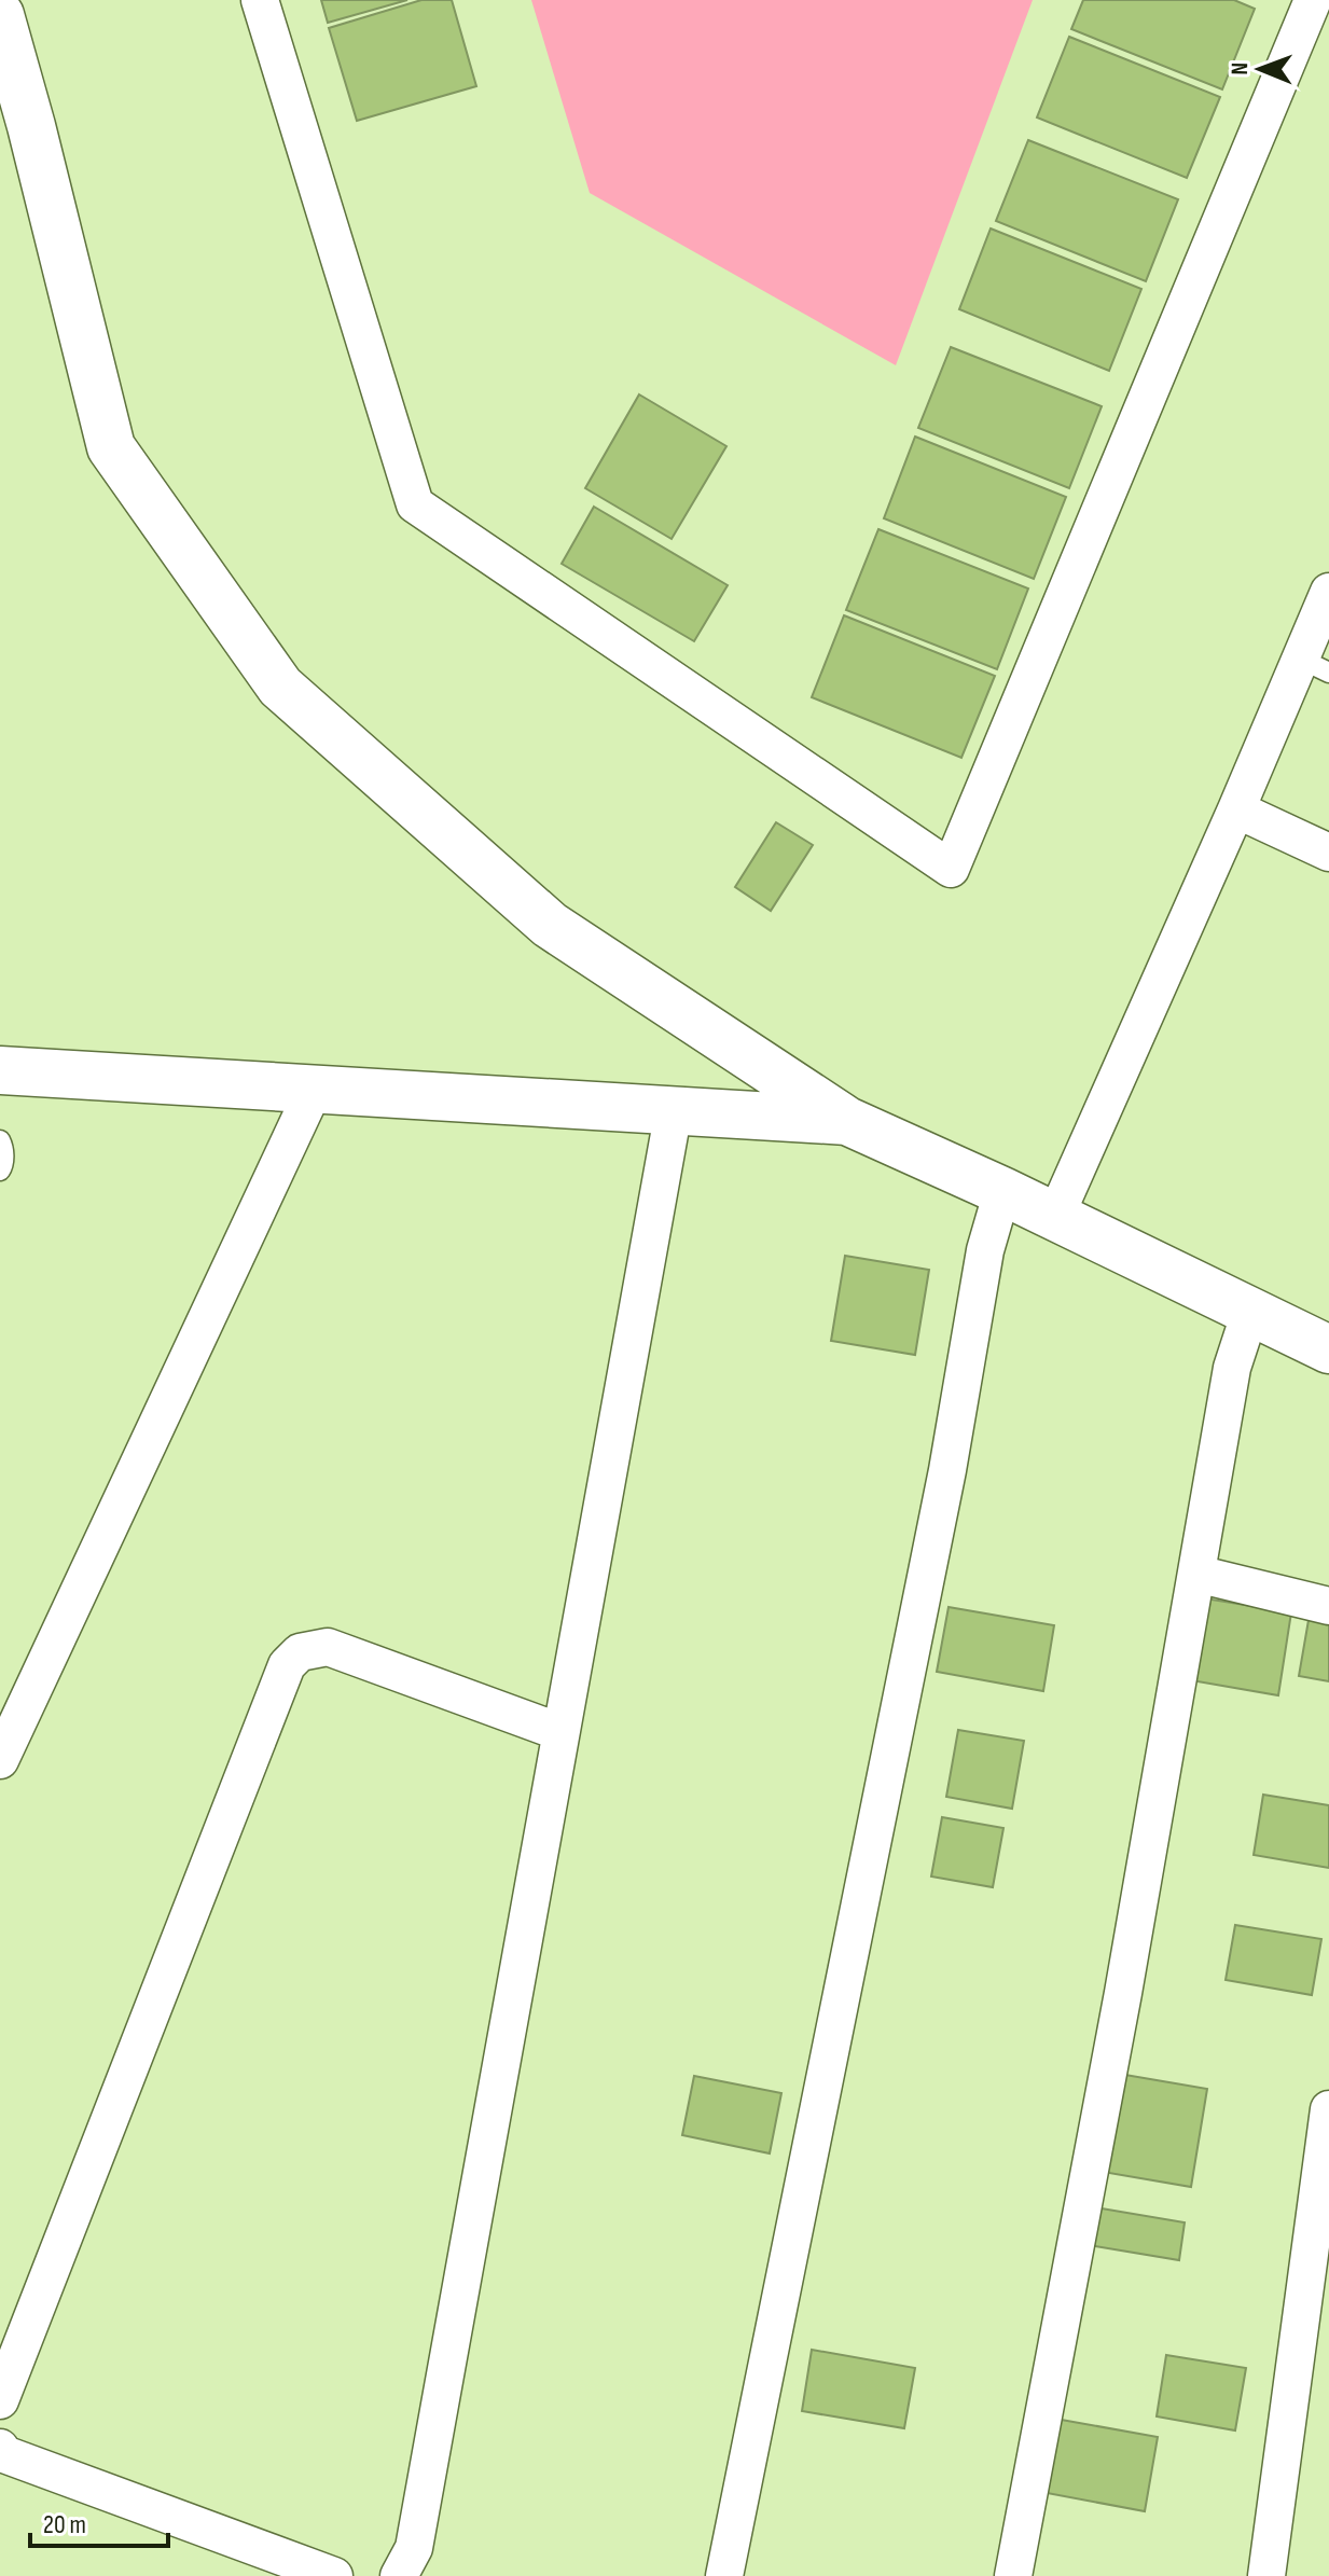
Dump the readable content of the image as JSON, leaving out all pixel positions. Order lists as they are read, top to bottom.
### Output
{
  "scale_bar": "20 m",
  "north": "left"
}
